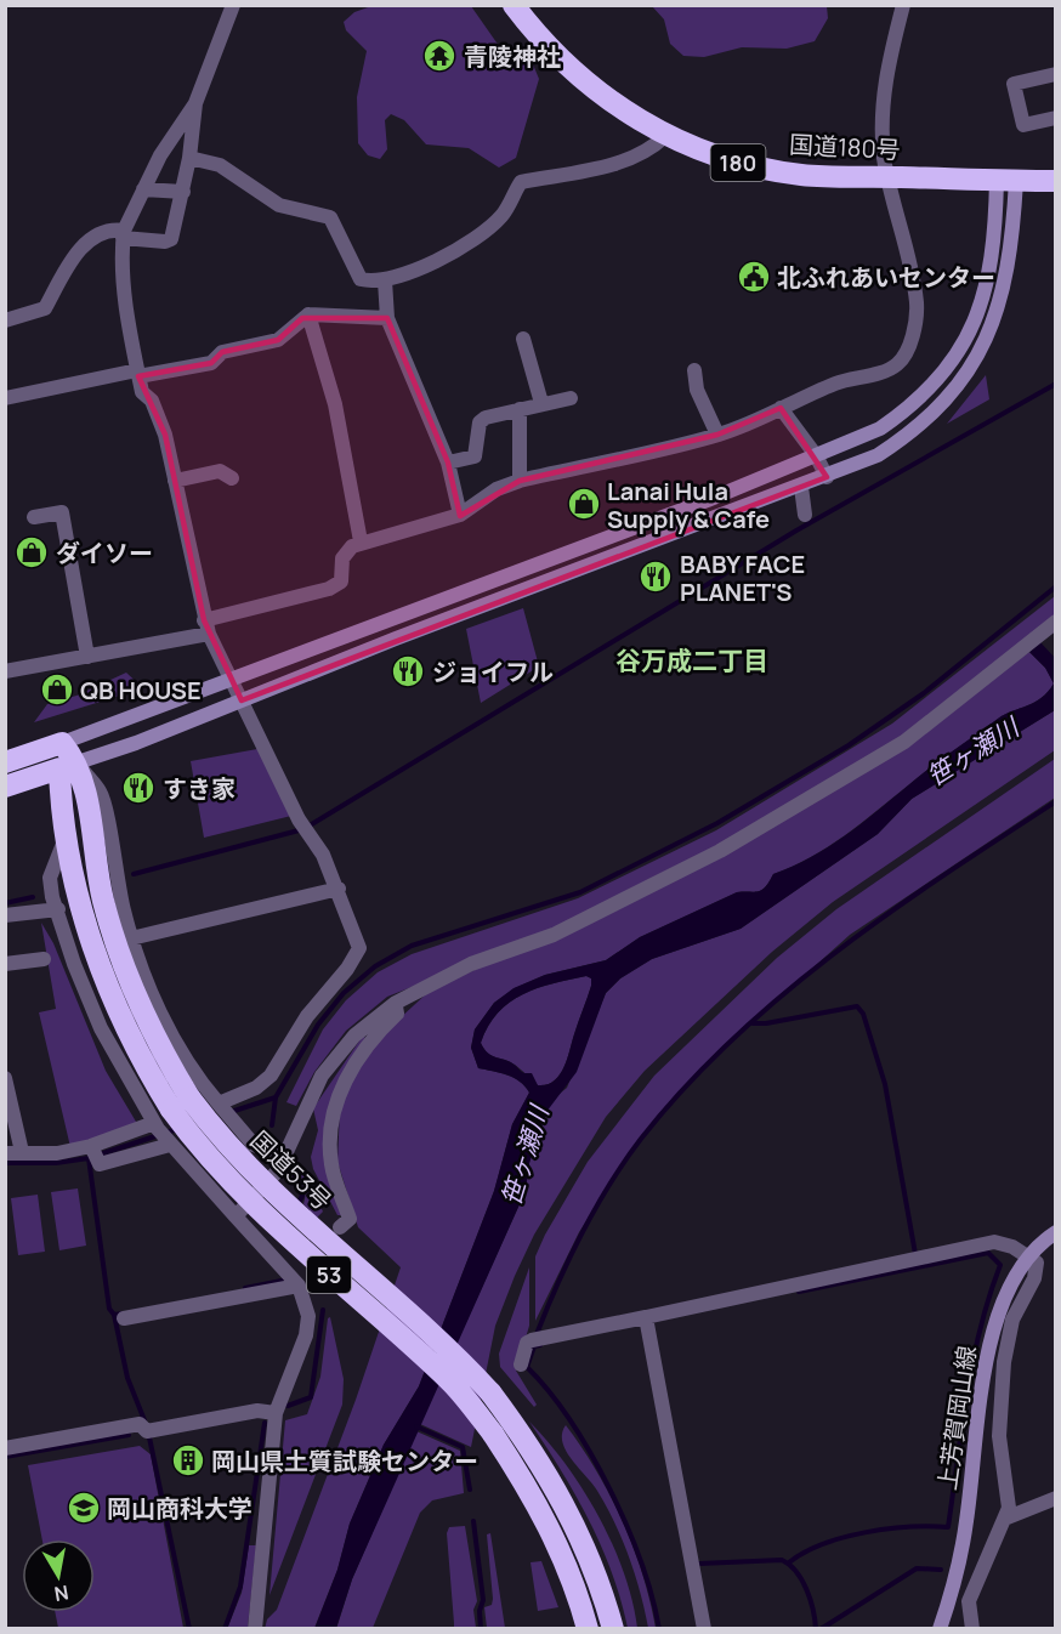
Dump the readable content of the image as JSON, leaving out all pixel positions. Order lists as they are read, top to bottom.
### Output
{
  "streets": {
    "highway": [
      "国道180号",
      "180",
      "国道53号",
      "53"
    ],
    "street": ["上芳賀岡山線"]
  },
  "crossings": [
    ["国道53号", "53"]
  ],
  "districts": ["谷万成二丁目"],
  "water": ["笹ヶ瀬川"],
  "places": {
    "temple": ["青陵神社"],
    "public building": ["北ふれあいセンター"],
    "shop": ["Lanai Hula Supply & Cafe", "ダイソー", "QB HOUSE"],
    "restaurant": ["BABY FACE PLANET'S", "ジョイフル", "すき家"],
    "building": ["岡山県土質試験センター"],
    "school or university": ["岡山商科大学"]
  },
  "north": "bottom"
}
